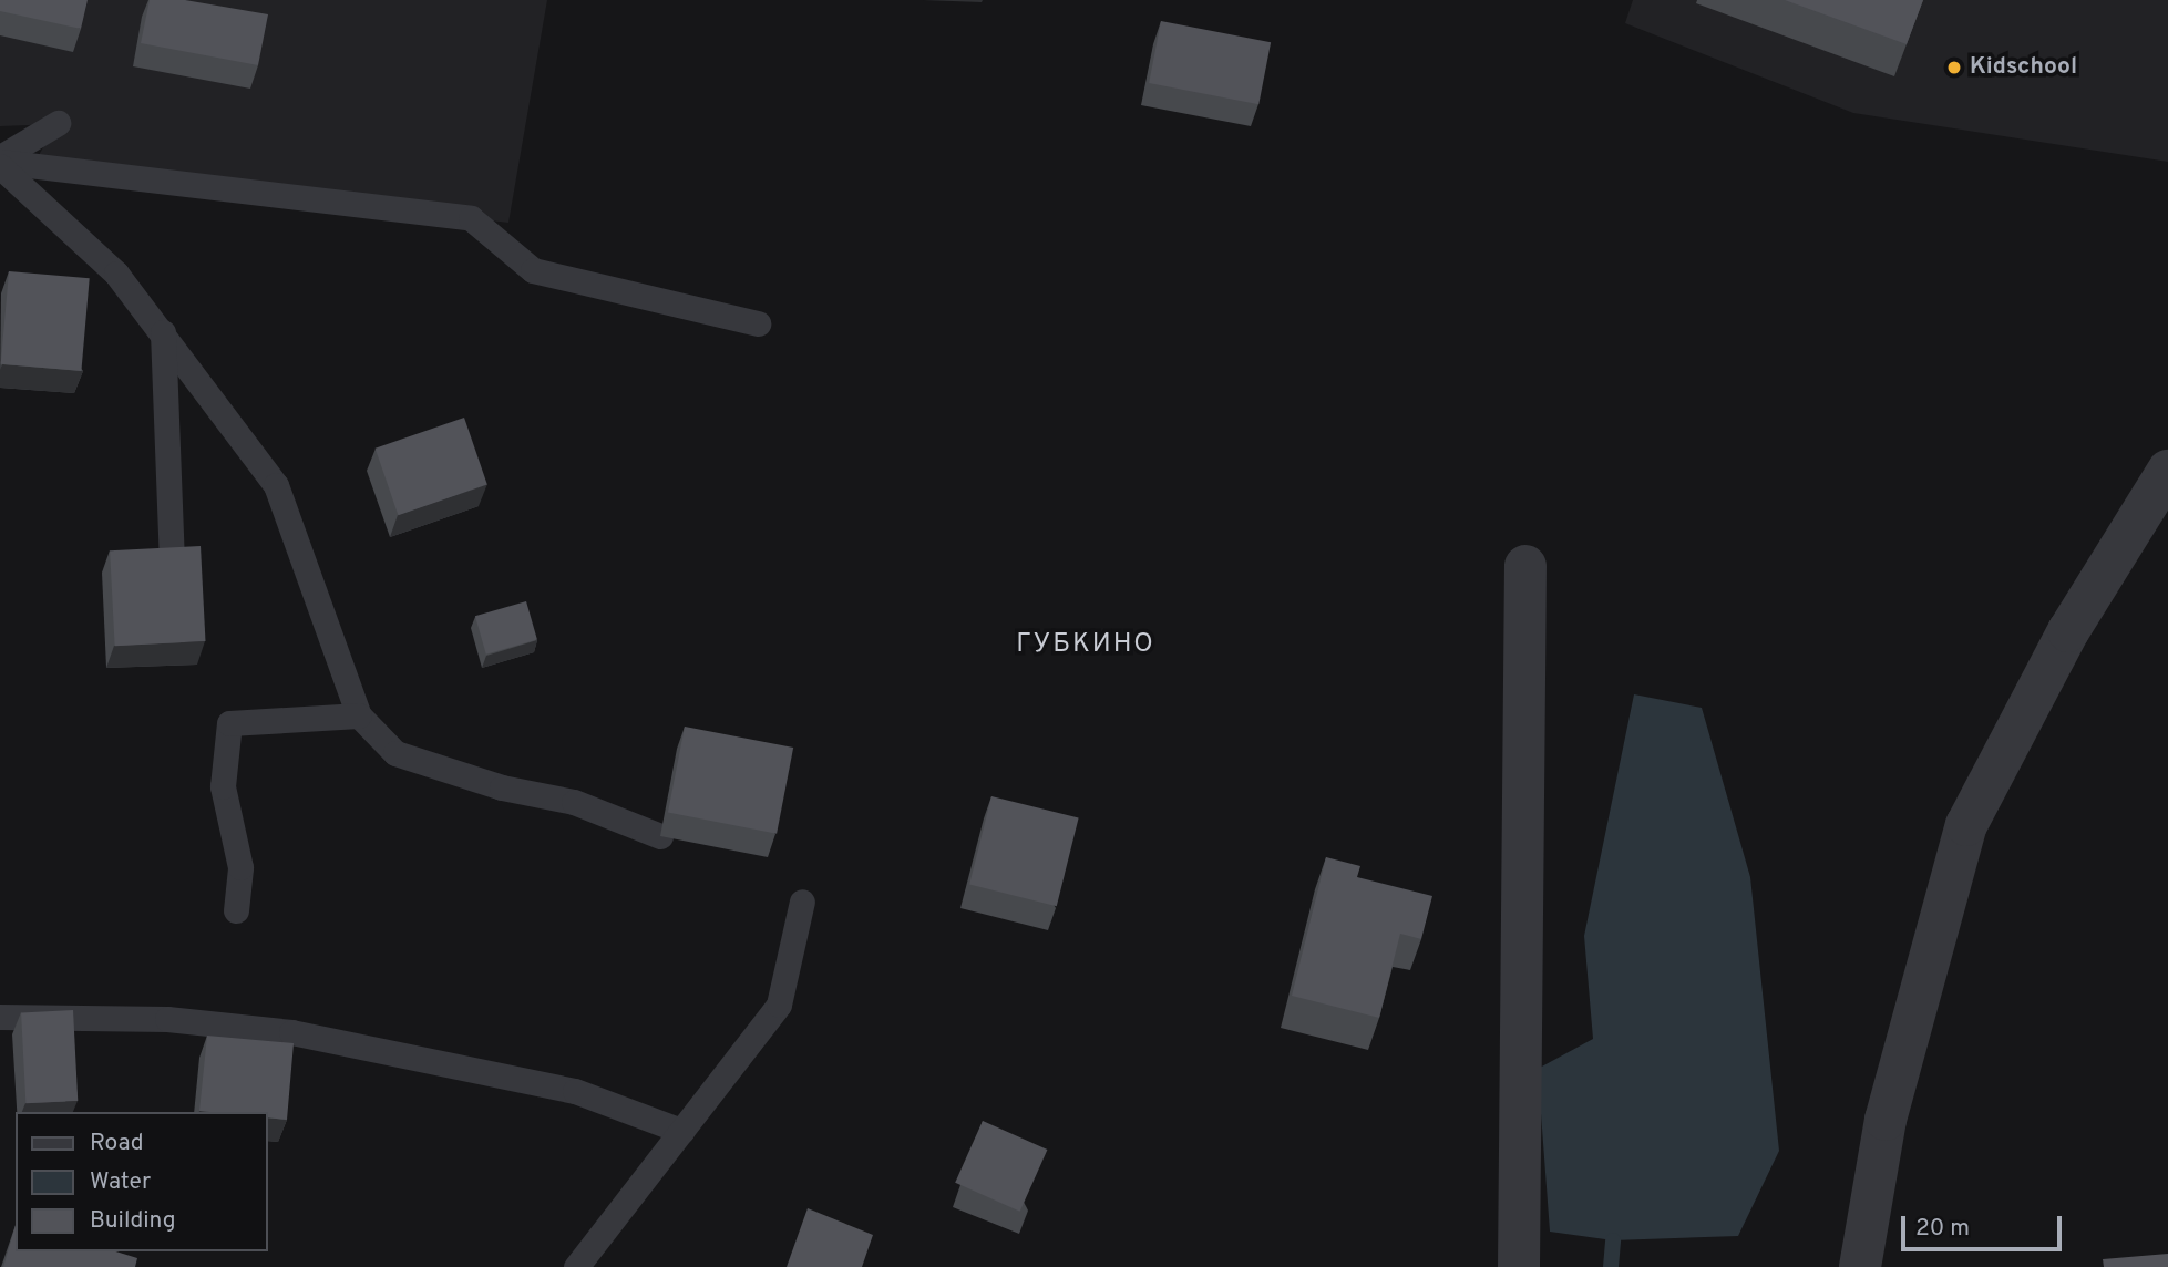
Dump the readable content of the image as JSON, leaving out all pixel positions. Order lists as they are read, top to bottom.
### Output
{
  "districts": ["ГУБКИНО"],
  "places": ["Kidschool"],
  "legend": ["Road", "Water", "Building"],
  "scale_bar": "20 m"
}
